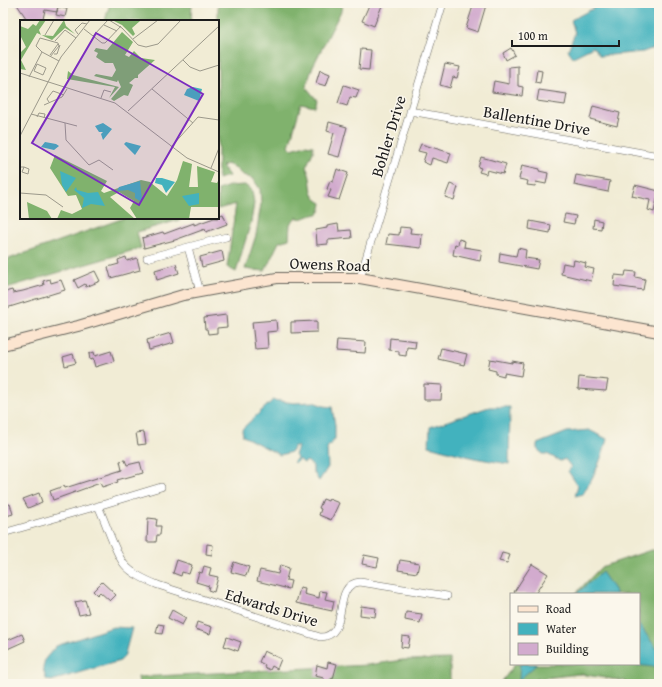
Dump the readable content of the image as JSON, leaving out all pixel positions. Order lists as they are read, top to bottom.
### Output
{
  "streets": {
    "street": [
      "Ballentine Drive",
      "Bohler Drive",
      "Owens Road",
      "Edwards Drive"
    ]
  },
  "crossings": [
    ["Ballentine Drive", "Bohler Drive"],
    ["Bohler Drive", "Owens Road"]
  ],
  "legend": ["Road", "Water", "Building"],
  "scale_bar": "100 m"
}
